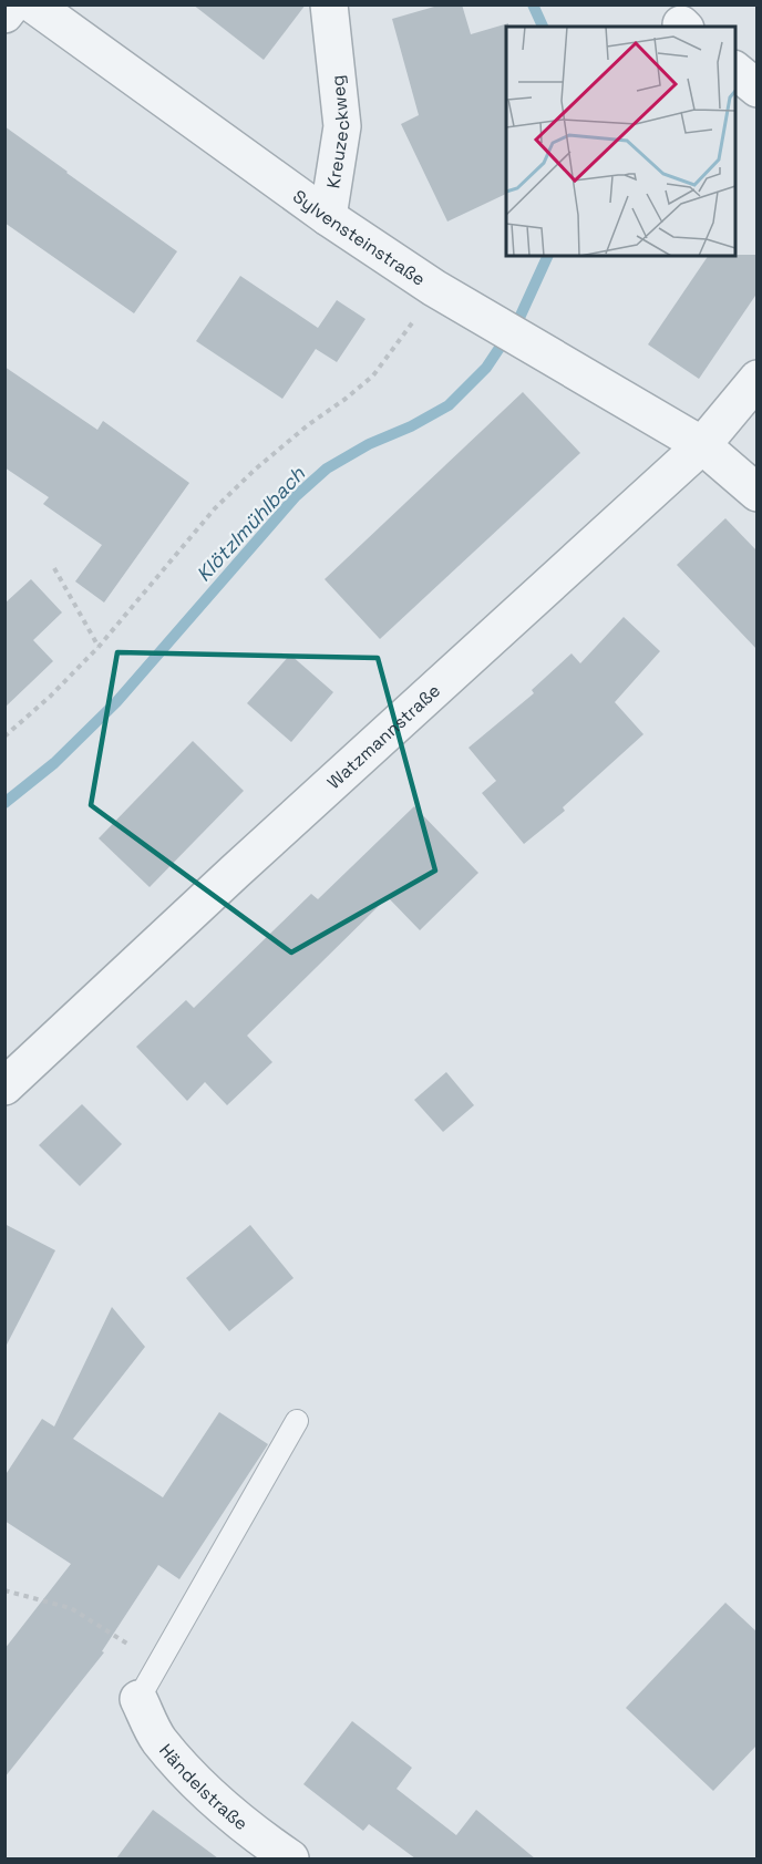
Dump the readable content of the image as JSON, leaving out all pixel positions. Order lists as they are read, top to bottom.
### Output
{
  "streets": {
    "street": [
      "Kreuzeckweg",
      "Sylvensteinstraße",
      "Watzmannstraße",
      "Händelstraße"
    ]
  },
  "crossings": [
    ["Kreuzeckweg", "Sylvensteinstraße"],
    ["Sylvensteinstraße", "Watzmannstraße"]
  ],
  "water": ["Klötzlmühlbach"]
}
